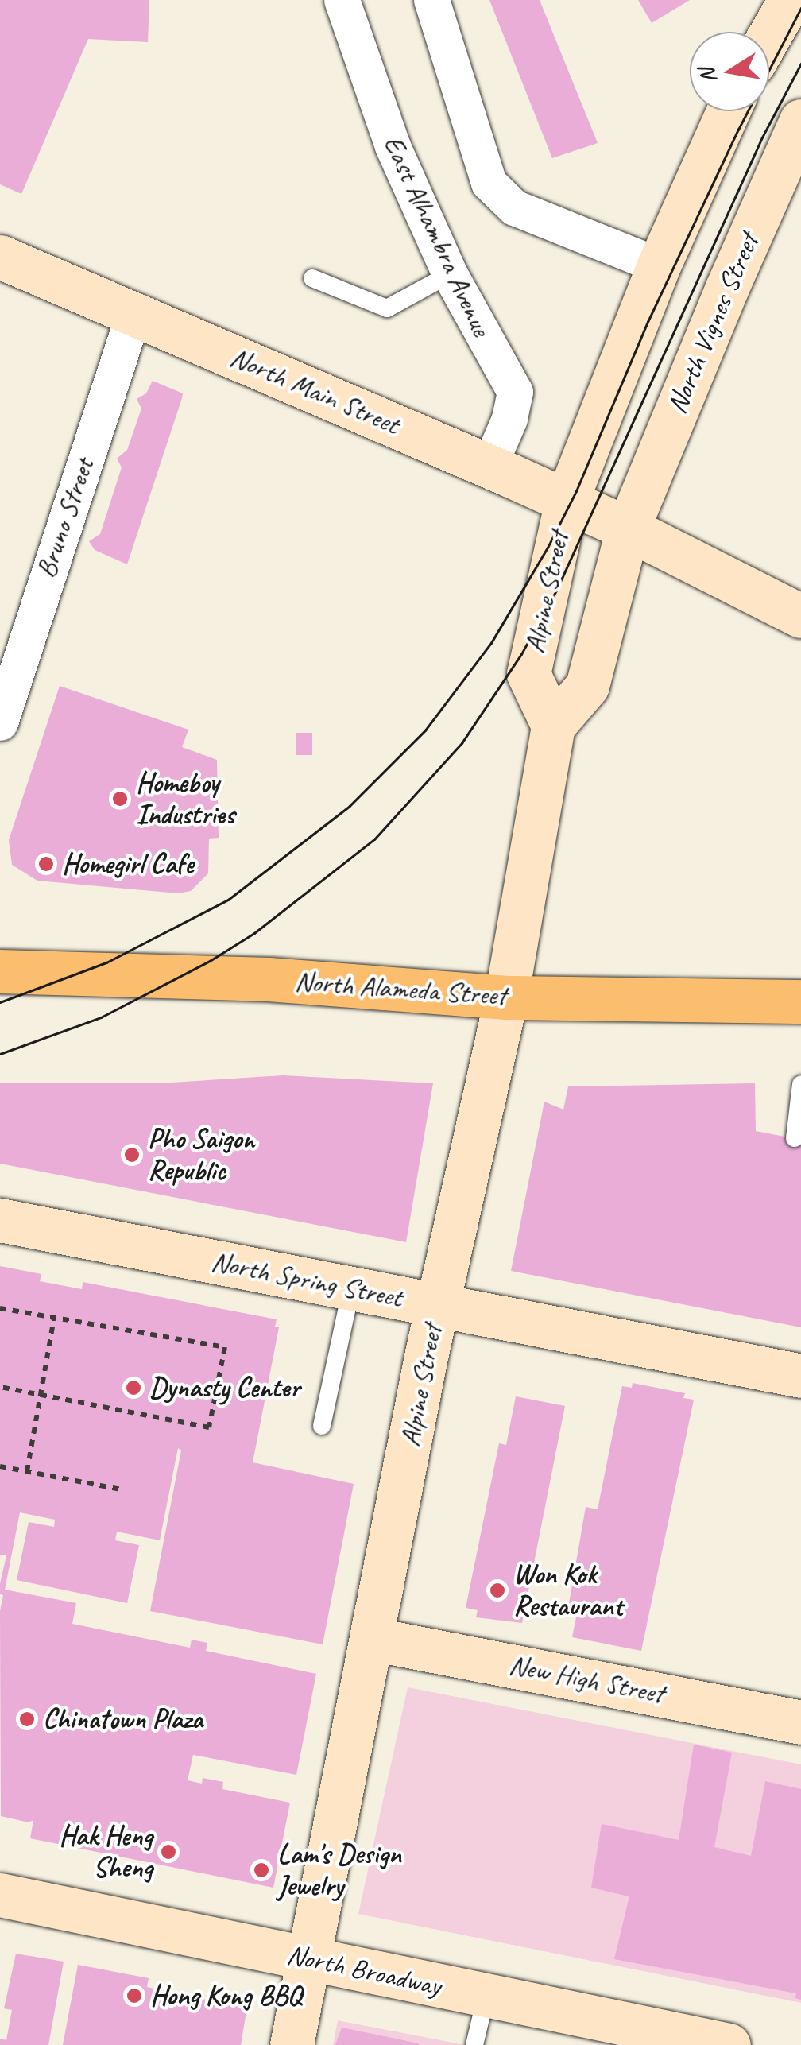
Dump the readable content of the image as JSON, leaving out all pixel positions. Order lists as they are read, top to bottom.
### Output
{
  "streets": {
    "main road": ["North Alameda Street"],
    "street": [
      "East Alhambra Avenue",
      "North Vignes Street",
      "North Main Street",
      "Bruno Street",
      "Alpine Street",
      "North Spring Street",
      "New High Street",
      "North Broadway"
    ]
  },
  "crossings": [
    ["East Alhambra Avenue", "North Main Street"],
    ["North Vignes Street", "North Main Street"],
    ["North Main Street", "Bruno Street"],
    ["North Main Street", "Alpine Street"],
    ["Alpine Street", "North Alameda Street"],
    ["Alpine Street", "North Spring Street"],
    ["Alpine Street", "New High Street"],
    ["Alpine Street", "North Broadway"]
  ],
  "places": [
    "Homeboy Industries",
    "Homegirl Cafe",
    "Pho Saigon Republic",
    "Dynasty Center",
    "Won Kok Restaurant",
    "Chinatown Plaza",
    "Hak Heng Sheng",
    "Lam's Design Jewelry",
    "Hong Kong BBQ"
  ],
  "north": "left"
}
